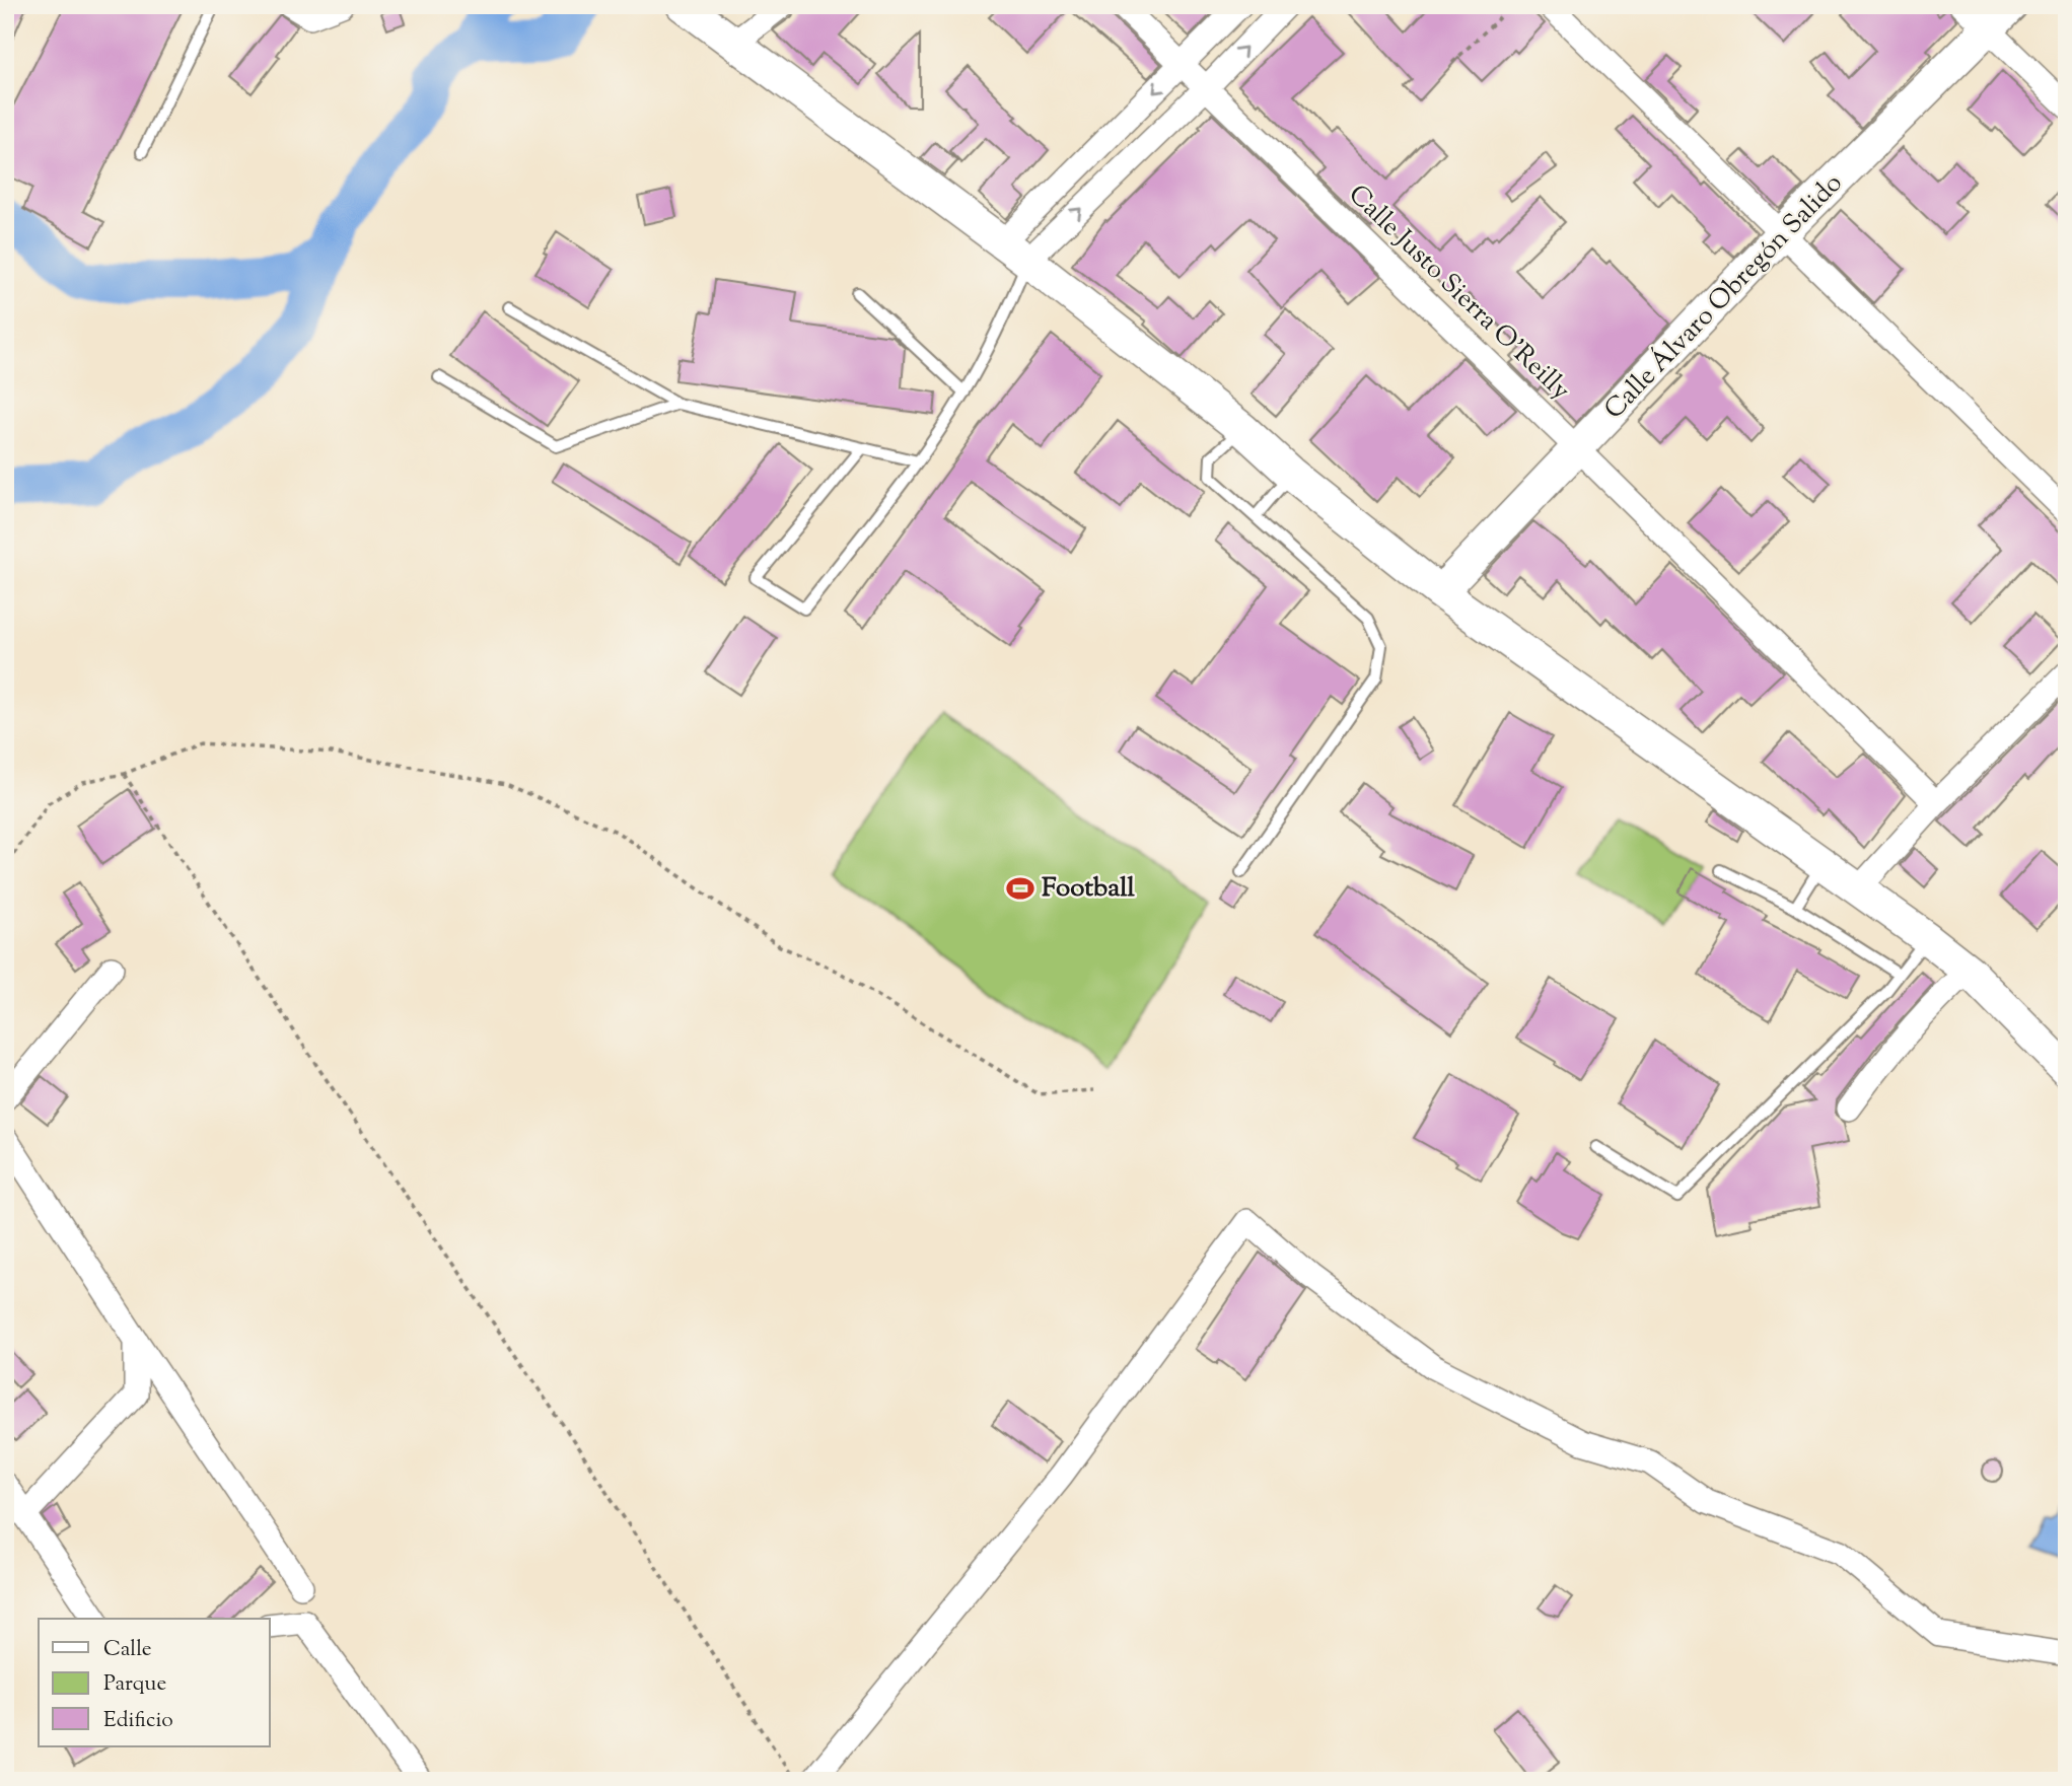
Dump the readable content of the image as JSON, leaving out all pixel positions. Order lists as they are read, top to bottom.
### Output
{
  "streets": {
    "street": ["Calle Justo Sierra O'Reilly", "Calle Álvaro Obregón Salido"]
  },
  "crossings": [
    ["Calle Justo Sierra O'Reilly", "Calle Álvaro Obregón Salido"]
  ],
  "places": {
    "sports": ["Football"]
  },
  "legend": ["Calle", "Parque", "Edificio"]
}
